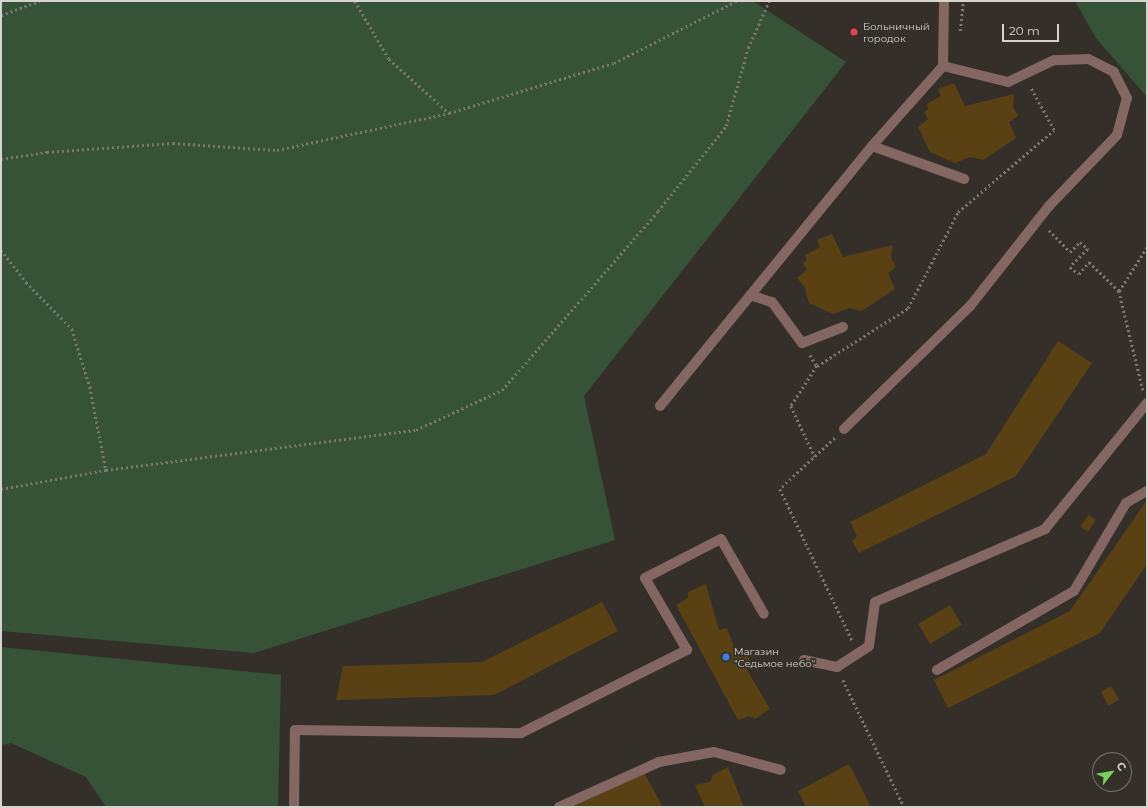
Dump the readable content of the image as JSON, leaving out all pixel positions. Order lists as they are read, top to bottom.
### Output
{
  "places": ["Больничный городок", "Магазин \"Седьмое небо\""],
  "scale_bar": "20 m",
  "north": "top right"
}
